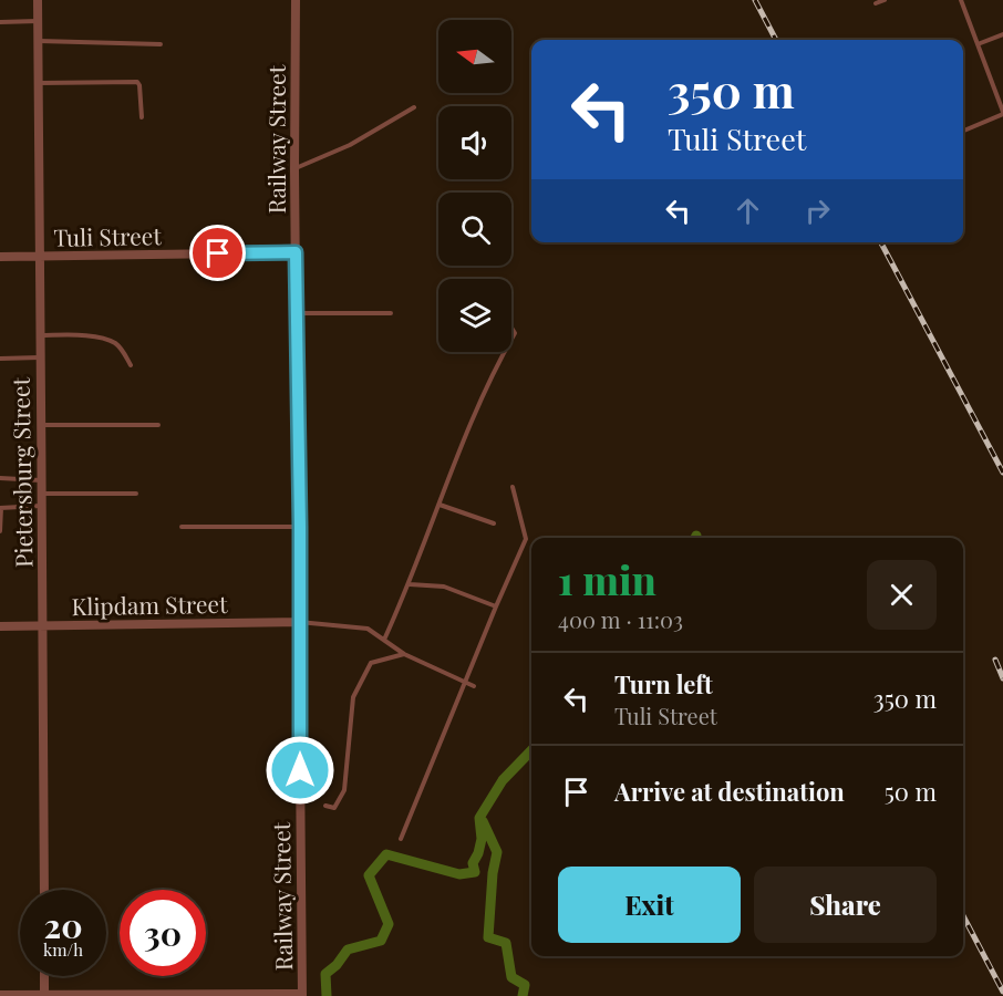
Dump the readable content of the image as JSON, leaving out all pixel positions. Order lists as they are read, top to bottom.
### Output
{
  "streets": {
    "street": [
      "Railway Street",
      "Tuli Street",
      "Pietersburg Street",
      "Klipdam Street"
    ]
  },
  "crossings": [
    ["Railway Street", "Tuli Street"],
    ["Railway Street", "Klipdam Street"],
    ["Tuli Street", "Pietersburg Street"],
    ["Pietersburg Street", "Klipdam Street"]
  ],
  "north": "left",
  "page": {
    "turn": ["350 m", "Tuli Street"],
    "heading": ["1 min", "400 m · 11:03"],
    "list": [
      {
        "name": "Turn left",
        "note": "Tuli Street",
        "value": "350 m"
      },
      {
        "name": "Arrive at destination",
        "value": "50 m"
      }
    ],
    "buttons": ["Exit", "Share"],
    "speed": "20 km/h",
    "limit": "30"
  }
}
